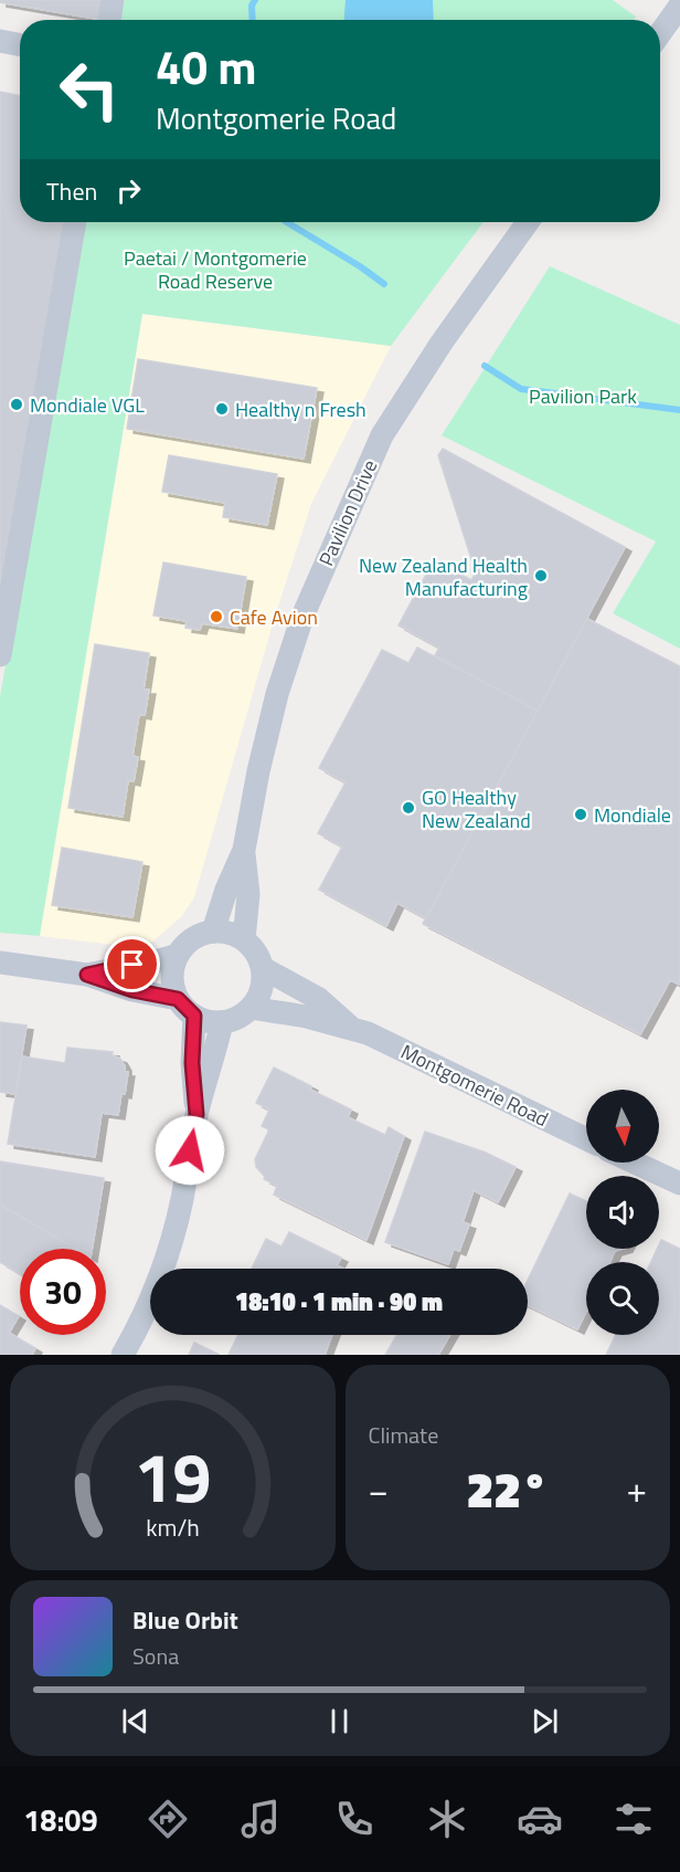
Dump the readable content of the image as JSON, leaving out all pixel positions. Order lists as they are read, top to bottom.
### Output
{
  "streets": {
    "street": ["Pavilion Drive", "Montgomerie Road"]
  },
  "crossings": [
    ["Pavilion Drive", "Montgomerie Road"]
  ],
  "parks": ["Paetai / Montgomerie Road Reserve", "Pavilion Park"],
  "places": [
    "Mondiale VGL",
    "Healthy n Fresh",
    "New Zealand Health Manufacturing",
    "Cafe Avion",
    "GO Healthy New Zealand",
    "Mondiale"
  ],
  "north": "bottom",
  "page": {
    "turn": ["40 m", "Montgomerie Road"],
    "then": "Then",
    "limit": "30",
    "trip": "18:10 · 1 min · 90 m",
    "tile": "Climate",
    "heat": ["−", "22°", "+"],
    "song": ["Blue Orbit", "Sona"],
    "tabs": "18:09",
    "gauge": ["19", "km/h"]
  }
}
